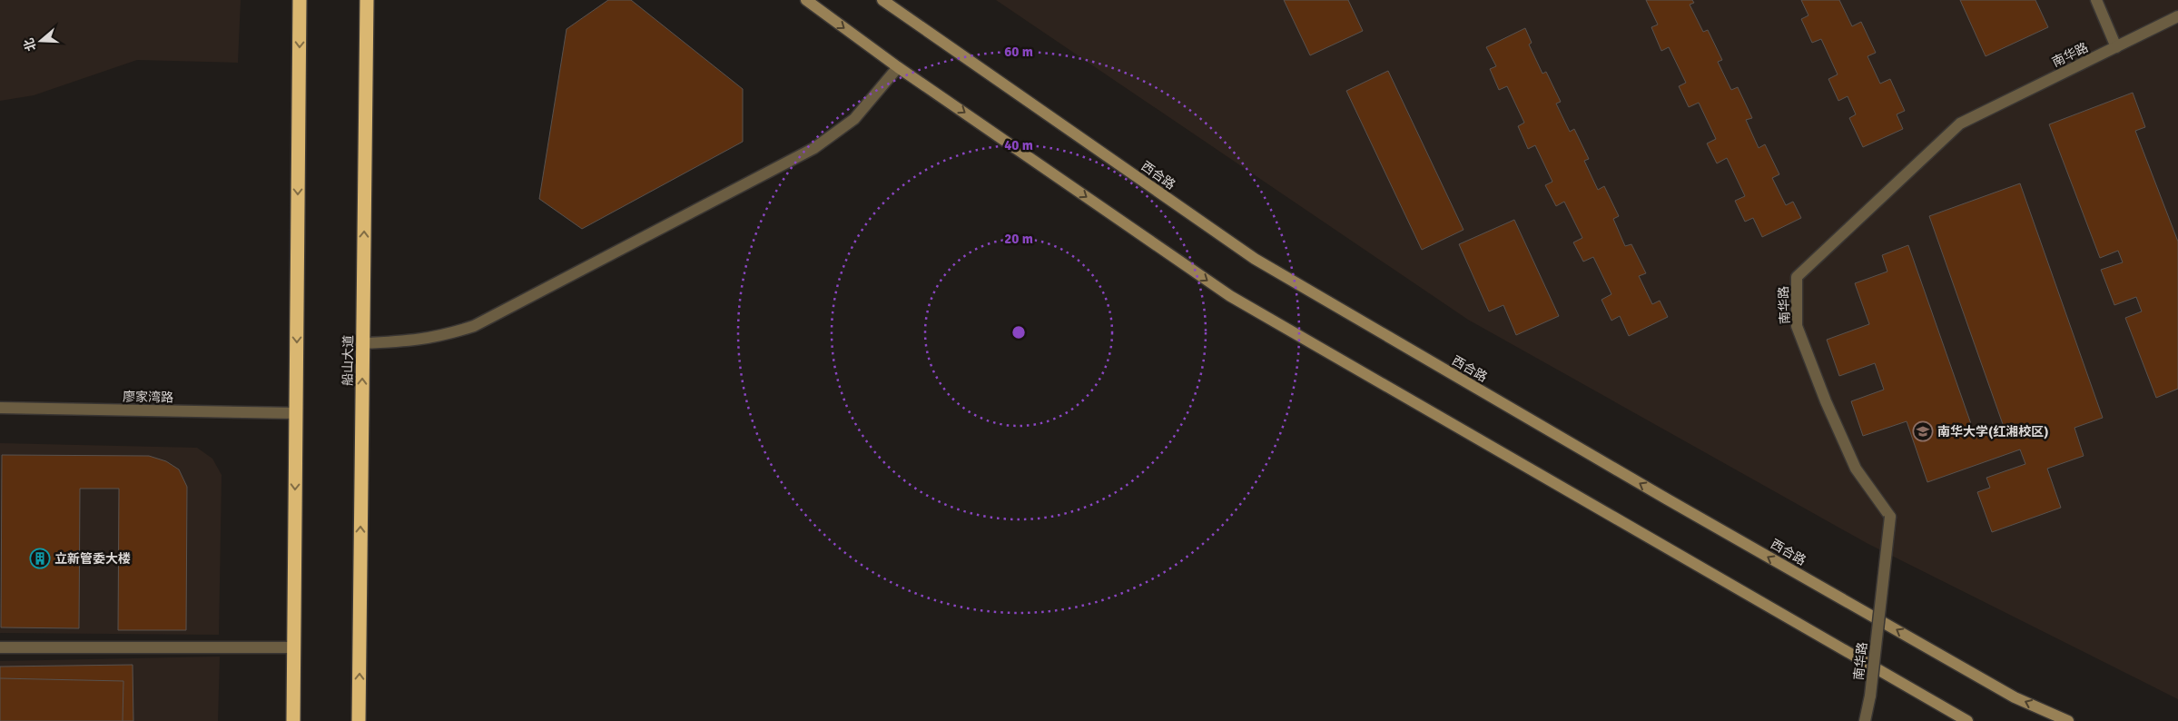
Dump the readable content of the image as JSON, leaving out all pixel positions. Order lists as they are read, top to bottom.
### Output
{
  "streets": {
    "highway": ["船山大道"],
    "main road": ["西合路"],
    "street": ["南华路", "廖家湾路"]
  },
  "places": {
    "school or university": ["南华大学(红湘校区)"],
    "building": ["立新管委大楼"]
  },
  "north": "left",
  "rings": ["60 m", "40 m", "20 m"]
}
